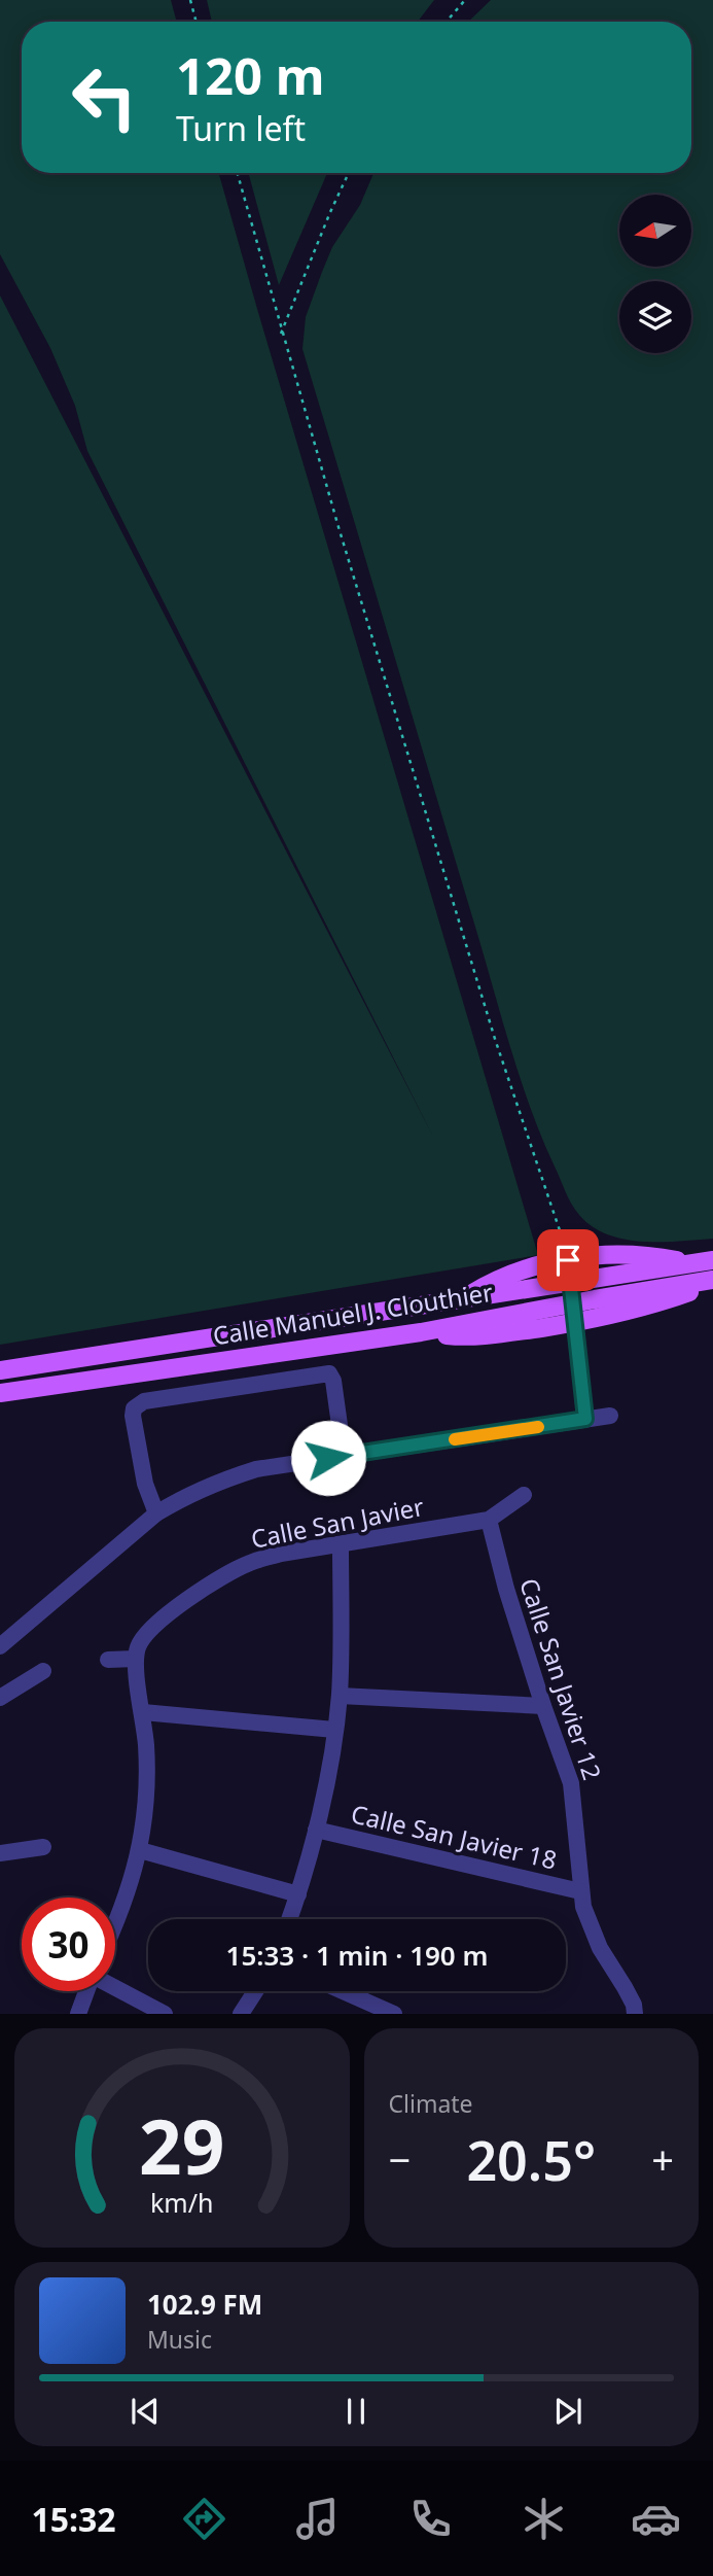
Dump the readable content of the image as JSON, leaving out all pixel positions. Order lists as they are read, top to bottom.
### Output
{
  "streets": {
    "main road": ["Calle Manuel J. Clouthier"],
    "street": ["Calle San Javier", "Calle San Javier 12", "Calle San Javier 18"]
  },
  "crossings": [
    ["Calle San Javier", "Calle San Javier 12"],
    ["Calle San Javier 12", "Calle San Javier 18"]
  ],
  "north": "left",
  "page": {
    "turn": ["120 m", "Turn left"],
    "limit": "30",
    "trip": "15:33 · 1 min · 190 m",
    "tile": "Climate",
    "heat": ["−", "20.5°", "+"],
    "song": ["102.9 FM", "Music"],
    "tabs": "15:32",
    "gauge": ["29", "km/h"]
  }
}
